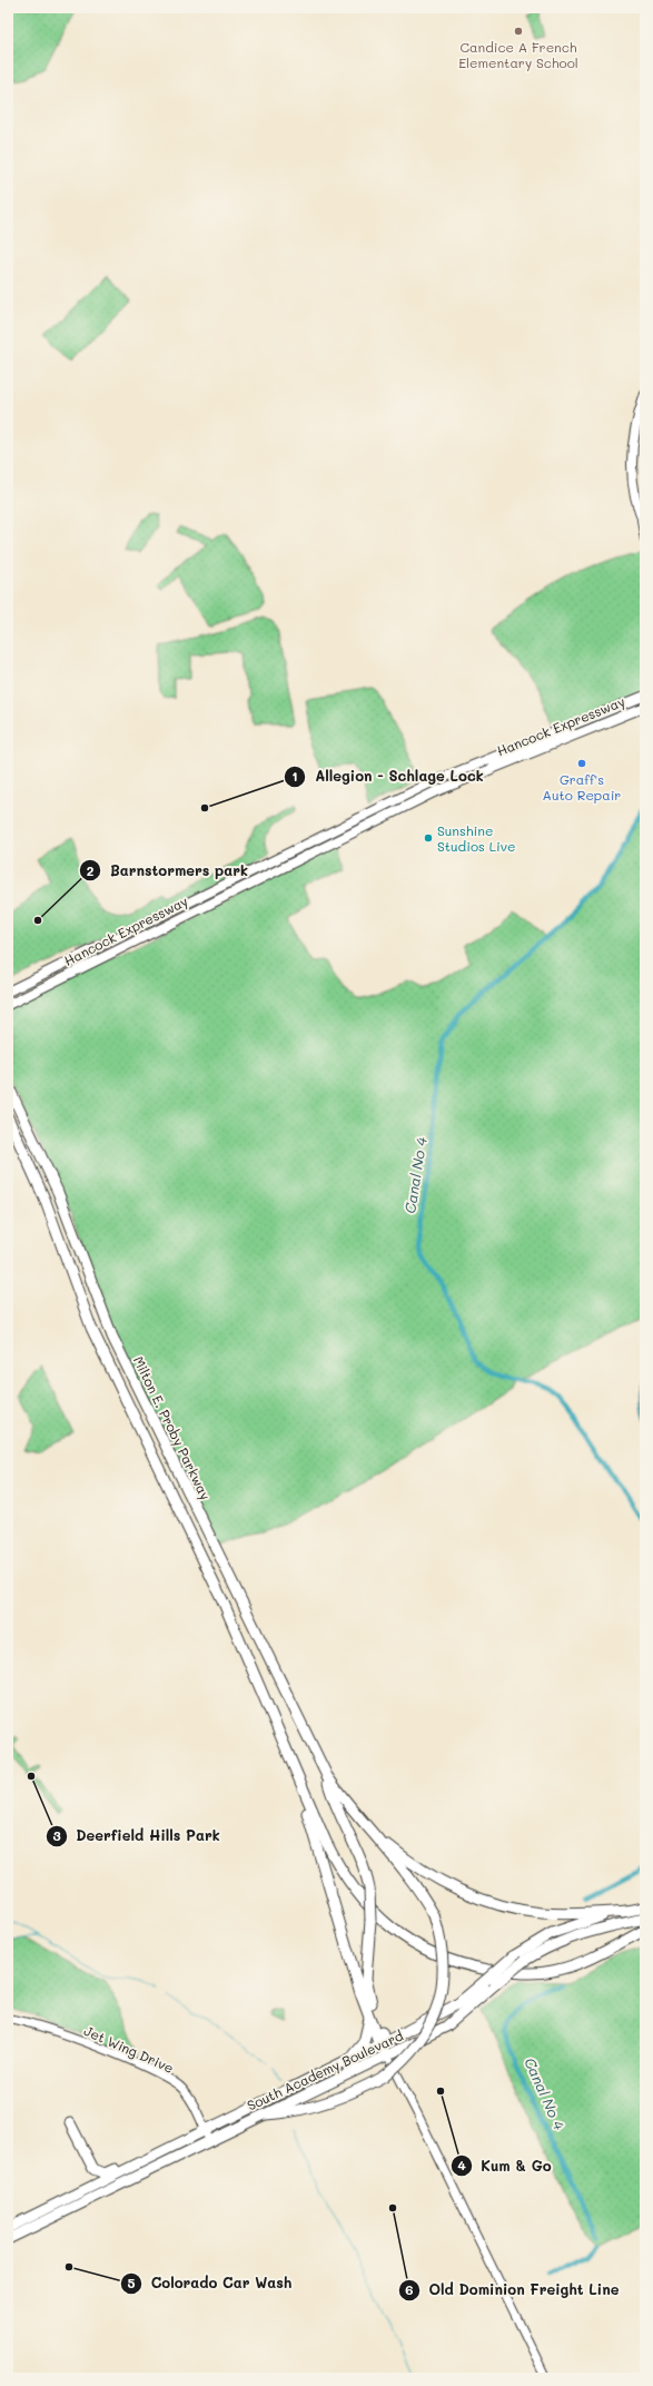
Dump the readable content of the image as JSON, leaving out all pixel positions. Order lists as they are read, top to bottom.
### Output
{
  "streets": {
    "highway": ["Milton E. Proby Parkway", "South Academy Boulevard"],
    "main road": ["Hancock Expressway", "Jet Wing Drive"]
  },
  "crossings": [
    ["Jet Wing Drive", "South Academy Boulevard"]
  ],
  "water": ["Canal No 4"],
  "places": [
    "Candice A French Elementary School",
    "Graff's Auto Repair",
    "Allegion - Schlage Lock",
    "Sunshine Studios Live",
    "Barnstormers park",
    "Deerfield Hills Park",
    "Kum & Go",
    "Old Dominion Freight Line",
    "Colorado Car Wash"
  ]
}
